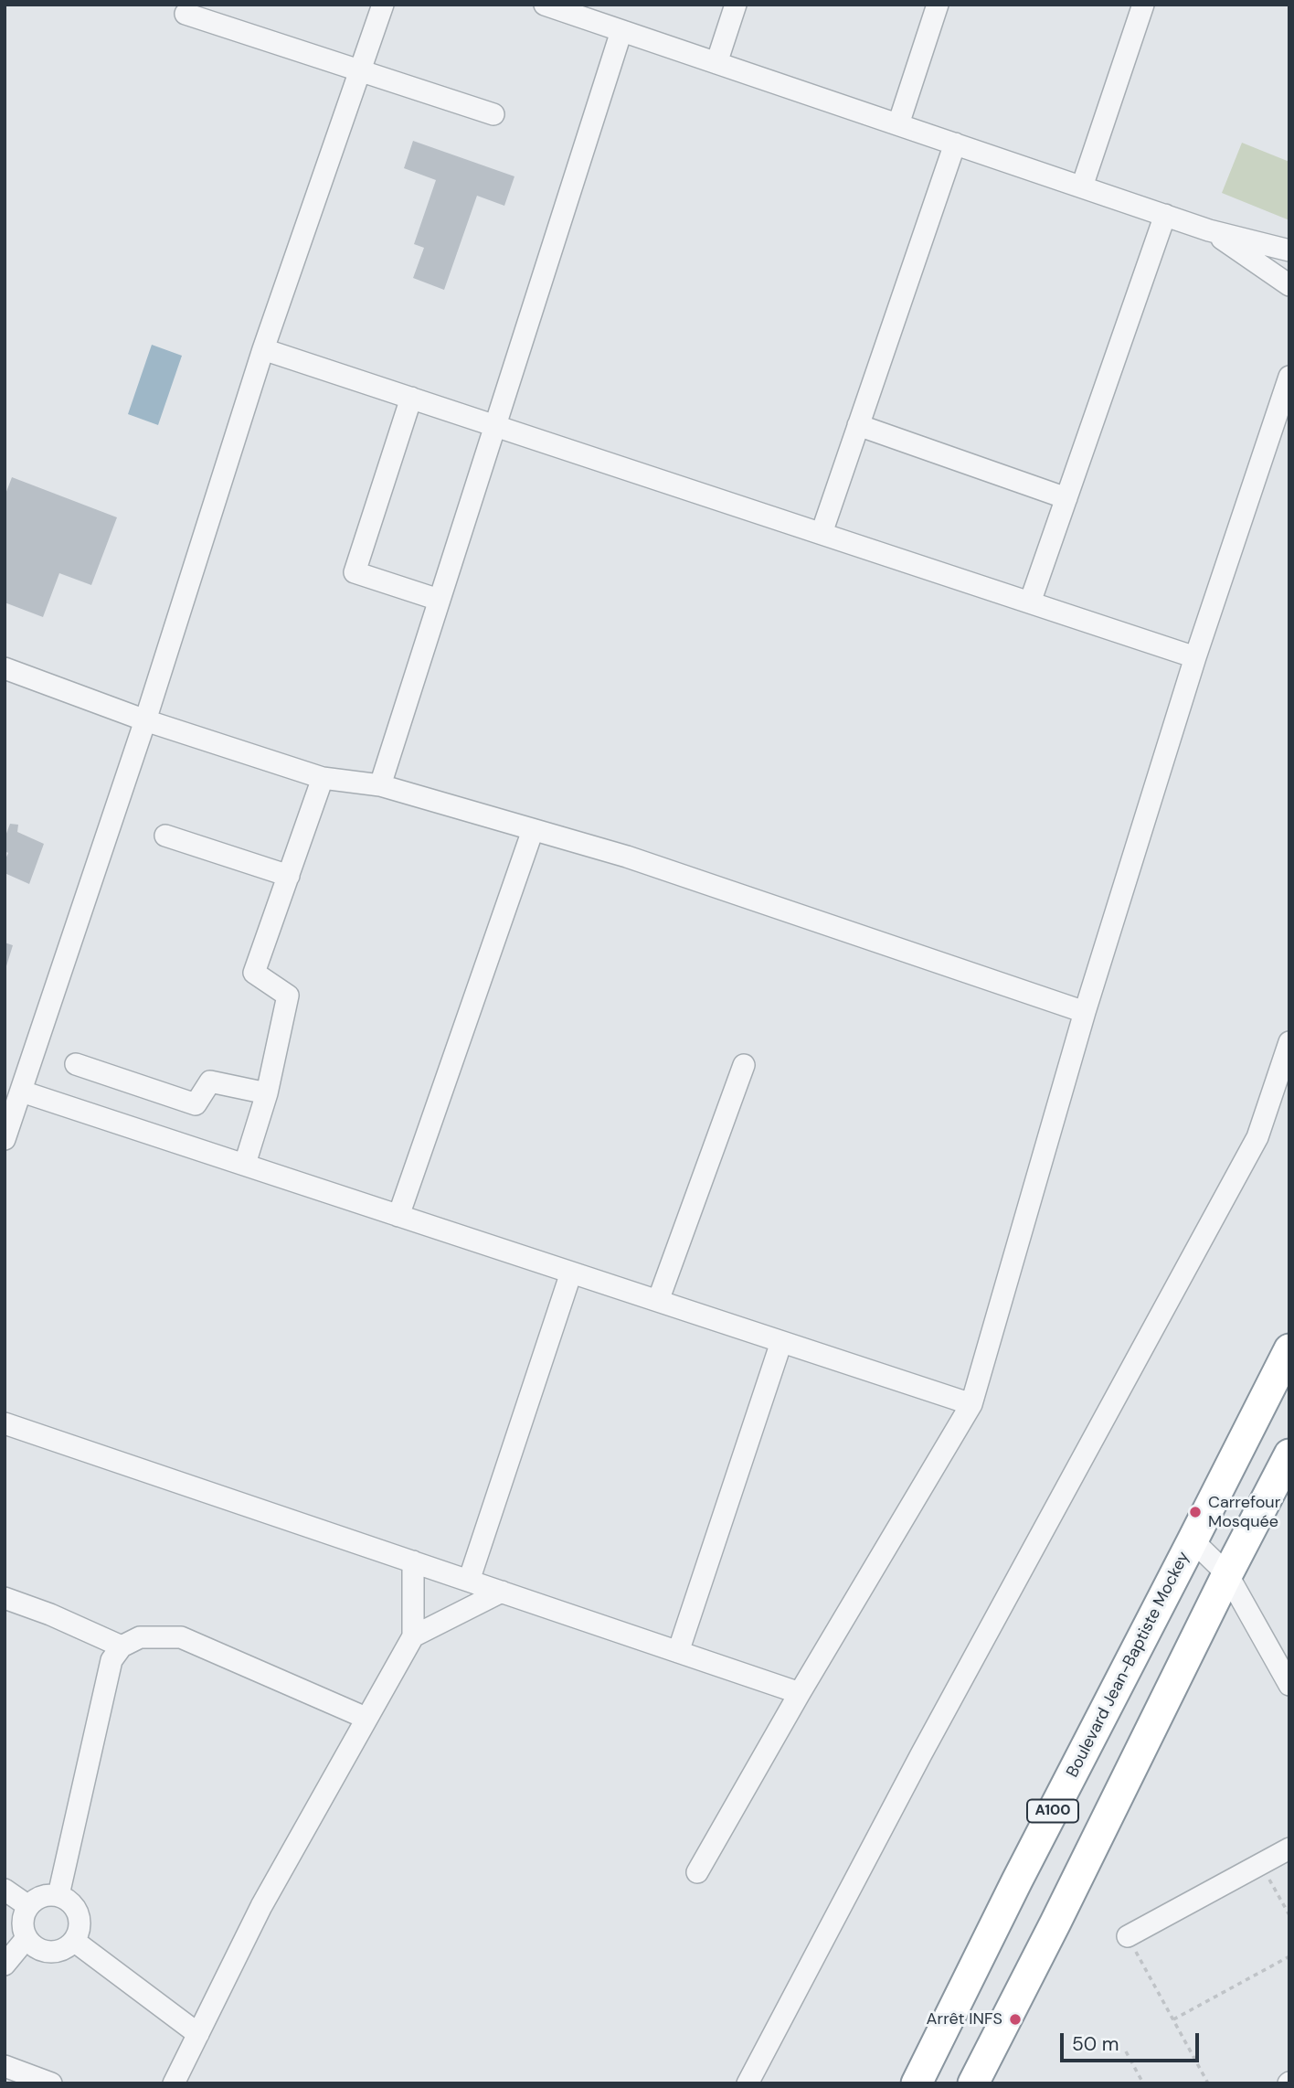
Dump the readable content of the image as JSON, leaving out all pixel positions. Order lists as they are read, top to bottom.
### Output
{
  "streets": {
    "highway": ["Boulevard Jean-Baptiste Mockey", "A100"]
  },
  "places": ["Carrefour Mosquée", "Arrêt INFS"],
  "scale_bar": "50 m"
}
